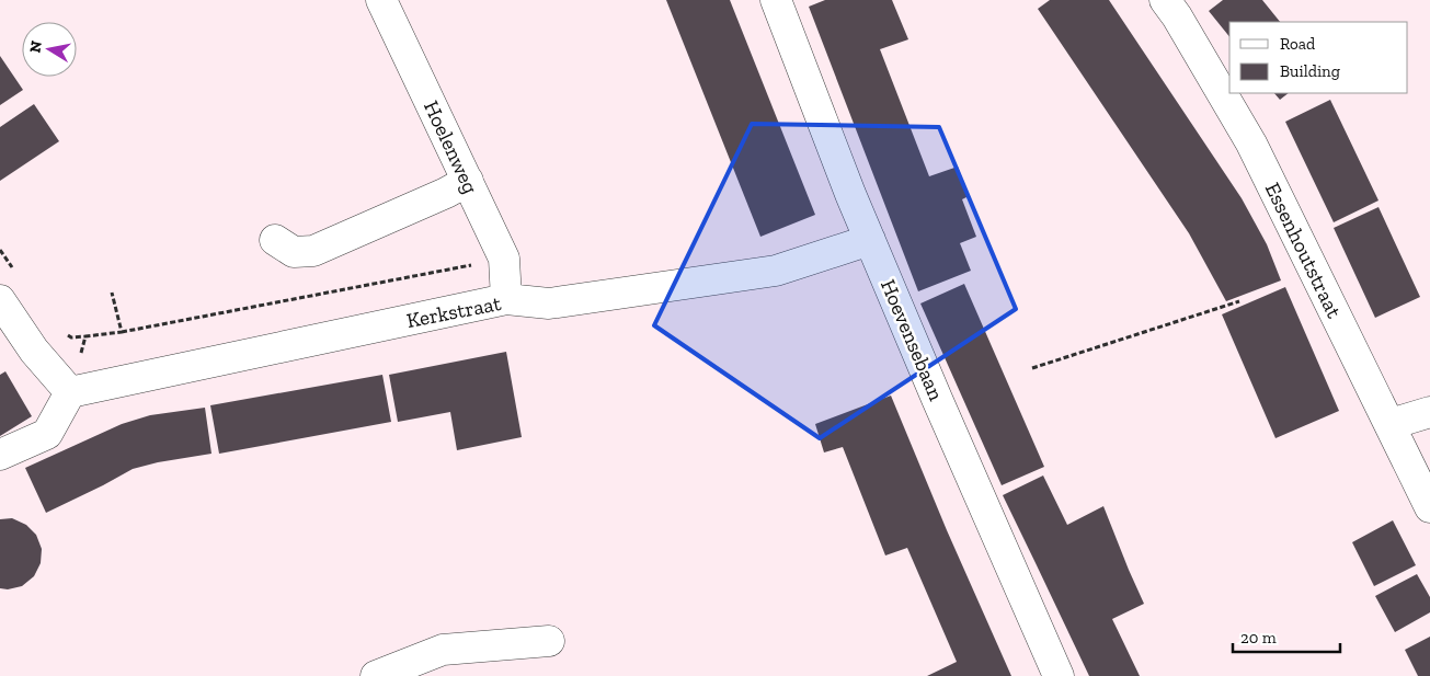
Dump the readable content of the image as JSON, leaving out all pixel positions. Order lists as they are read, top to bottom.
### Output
{
  "streets": {
    "street": [
      "Hoelenweg",
      "Essenhoutstraat",
      "Kerkstraat",
      "Hoevensebaan"
    ]
  },
  "crossings": [
    ["Hoelenweg", "Kerkstraat"],
    ["Kerkstraat", "Hoevensebaan"]
  ],
  "legend": ["Road", "Building"],
  "scale_bar": "20 m",
  "north": "left"
}
